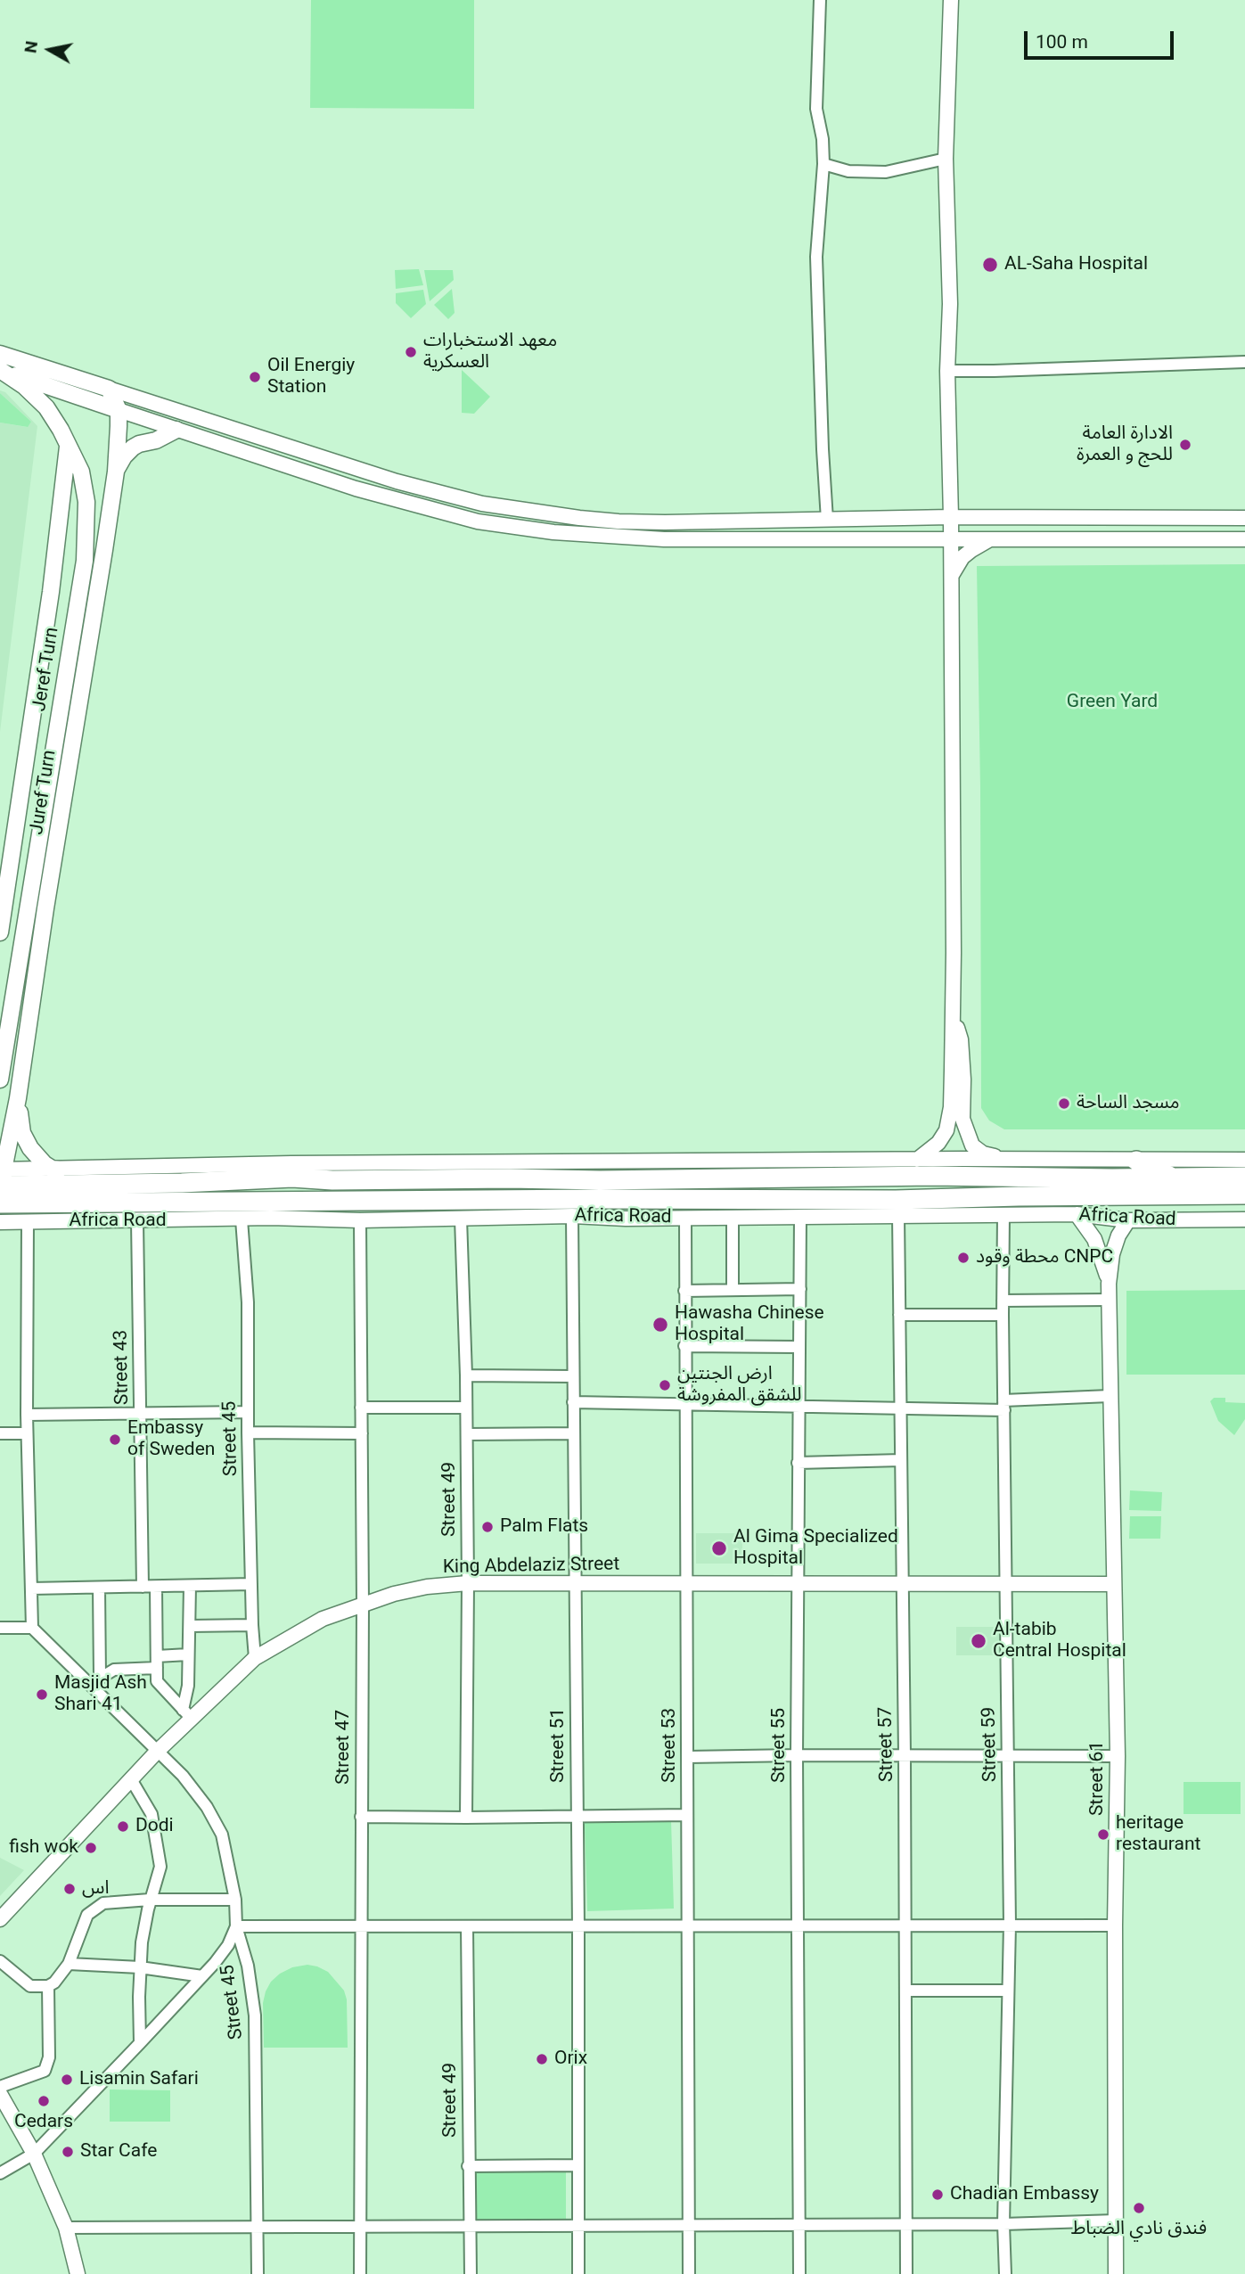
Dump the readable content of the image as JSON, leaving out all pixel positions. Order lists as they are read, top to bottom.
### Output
{
  "streets": {
    "highway": ["Africa Road"],
    "main road": ["Jeref Turn", "Juref Turn"],
    "street": [
      "Street 43",
      "Street 45",
      "Street 49",
      "King Abdelaziz Street",
      "Street 57",
      "Street 59",
      "Street 51",
      "Street 53",
      "Street 55",
      "Street 47",
      "Street 61"
    ]
  },
  "crossings": [
    ["Juref Turn", "Africa Road"],
    ["Africa Road", "Street 43"],
    ["Africa Road", "Street 45"],
    ["Africa Road", "Street 49"],
    ["Africa Road", "Street 57"],
    ["Africa Road", "Street 59"],
    ["Africa Road", "Street 51"],
    ["Africa Road", "Street 53"],
    ["Africa Road", "Street 55"],
    ["Africa Road", "Street 47"],
    ["Street 45", "King Abdelaziz Street"],
    ["Street 49", "King Abdelaziz Street"],
    ["King Abdelaziz Street", "Street 57"],
    ["King Abdelaziz Street", "Street 59"],
    ["King Abdelaziz Street", "Street 51"],
    ["King Abdelaziz Street", "Street 53"],
    ["King Abdelaziz Street", "Street 55"],
    ["King Abdelaziz Street", "Street 47"],
    ["King Abdelaziz Street", "Street 61"]
  ],
  "parks": ["Green Yard"],
  "places": [
    "AL-Saha Hospital",
    "معهد الاستخبارات العسكرية",
    "Oil Energiy Station",
    "الادارة العامة للحج و العمرة",
    "مسجد الساحة",
    "محطة وقود CNPC",
    "Hawasha Chinese Hospital",
    "ارض الجنتين للشقق المفروشة",
    "Embassy of Sweden",
    "Palm Flats",
    "Al Gima Specialized Hospital",
    "Al-tabib Central Hospital",
    "Masjid Ash Shari 41",
    "Dodi",
    "heritage restaurant",
    "fish wok",
    "اس",
    "Orix",
    "Lisamin Safari",
    "Cedars",
    "Star Cafe",
    "Chadian Embassy",
    "فندق نادي الضباط"
  ],
  "scale_bar": "100 m",
  "north": "left"
}
